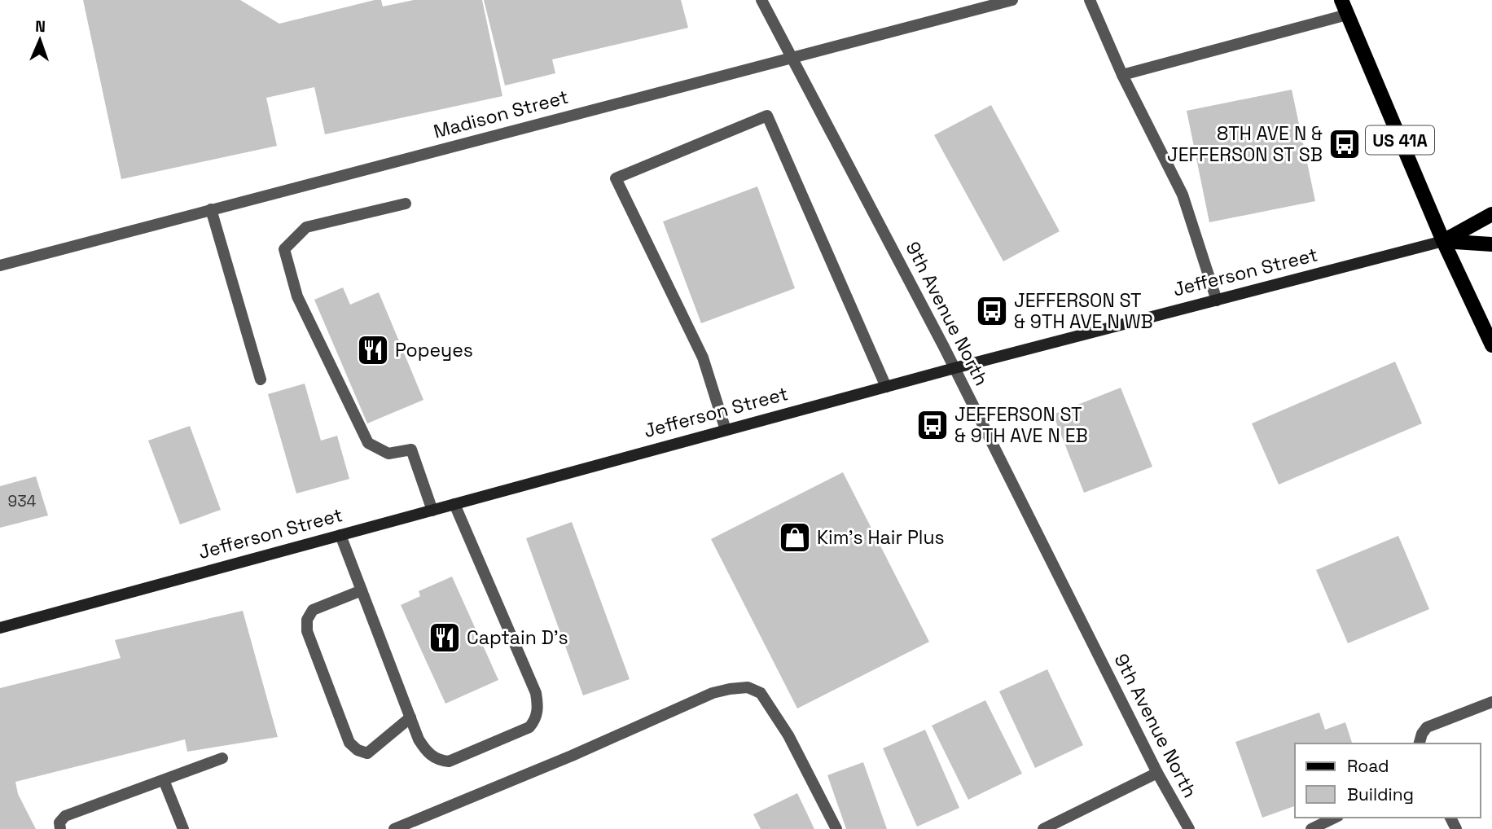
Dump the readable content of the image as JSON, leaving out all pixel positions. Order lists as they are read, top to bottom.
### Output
{
  "streets": {
    "main road": ["US 41A", "Jefferson Street"],
    "street": ["Madison Street", "9th Avenue North"]
  },
  "crossings": [
    ["Madison Street", "9th Avenue North"],
    ["US 41A", "Jefferson Street"],
    ["Jefferson Street", "9th Avenue North"]
  ],
  "places": {
    "bus stop": ["8TH AVE N & JEFFERSON ST SB", "JEFFERSON ST & 9TH AVE N WB", "JEFFERSON ST & 9TH AVE N EB"],
    "restaurant": ["Popeyes", "Captain D's"],
    "shop": ["Kim's Hair Plus"]
  },
  "house_numbers": ["934"],
  "legend": ["Road", "Building"],
  "north": "top"
}
